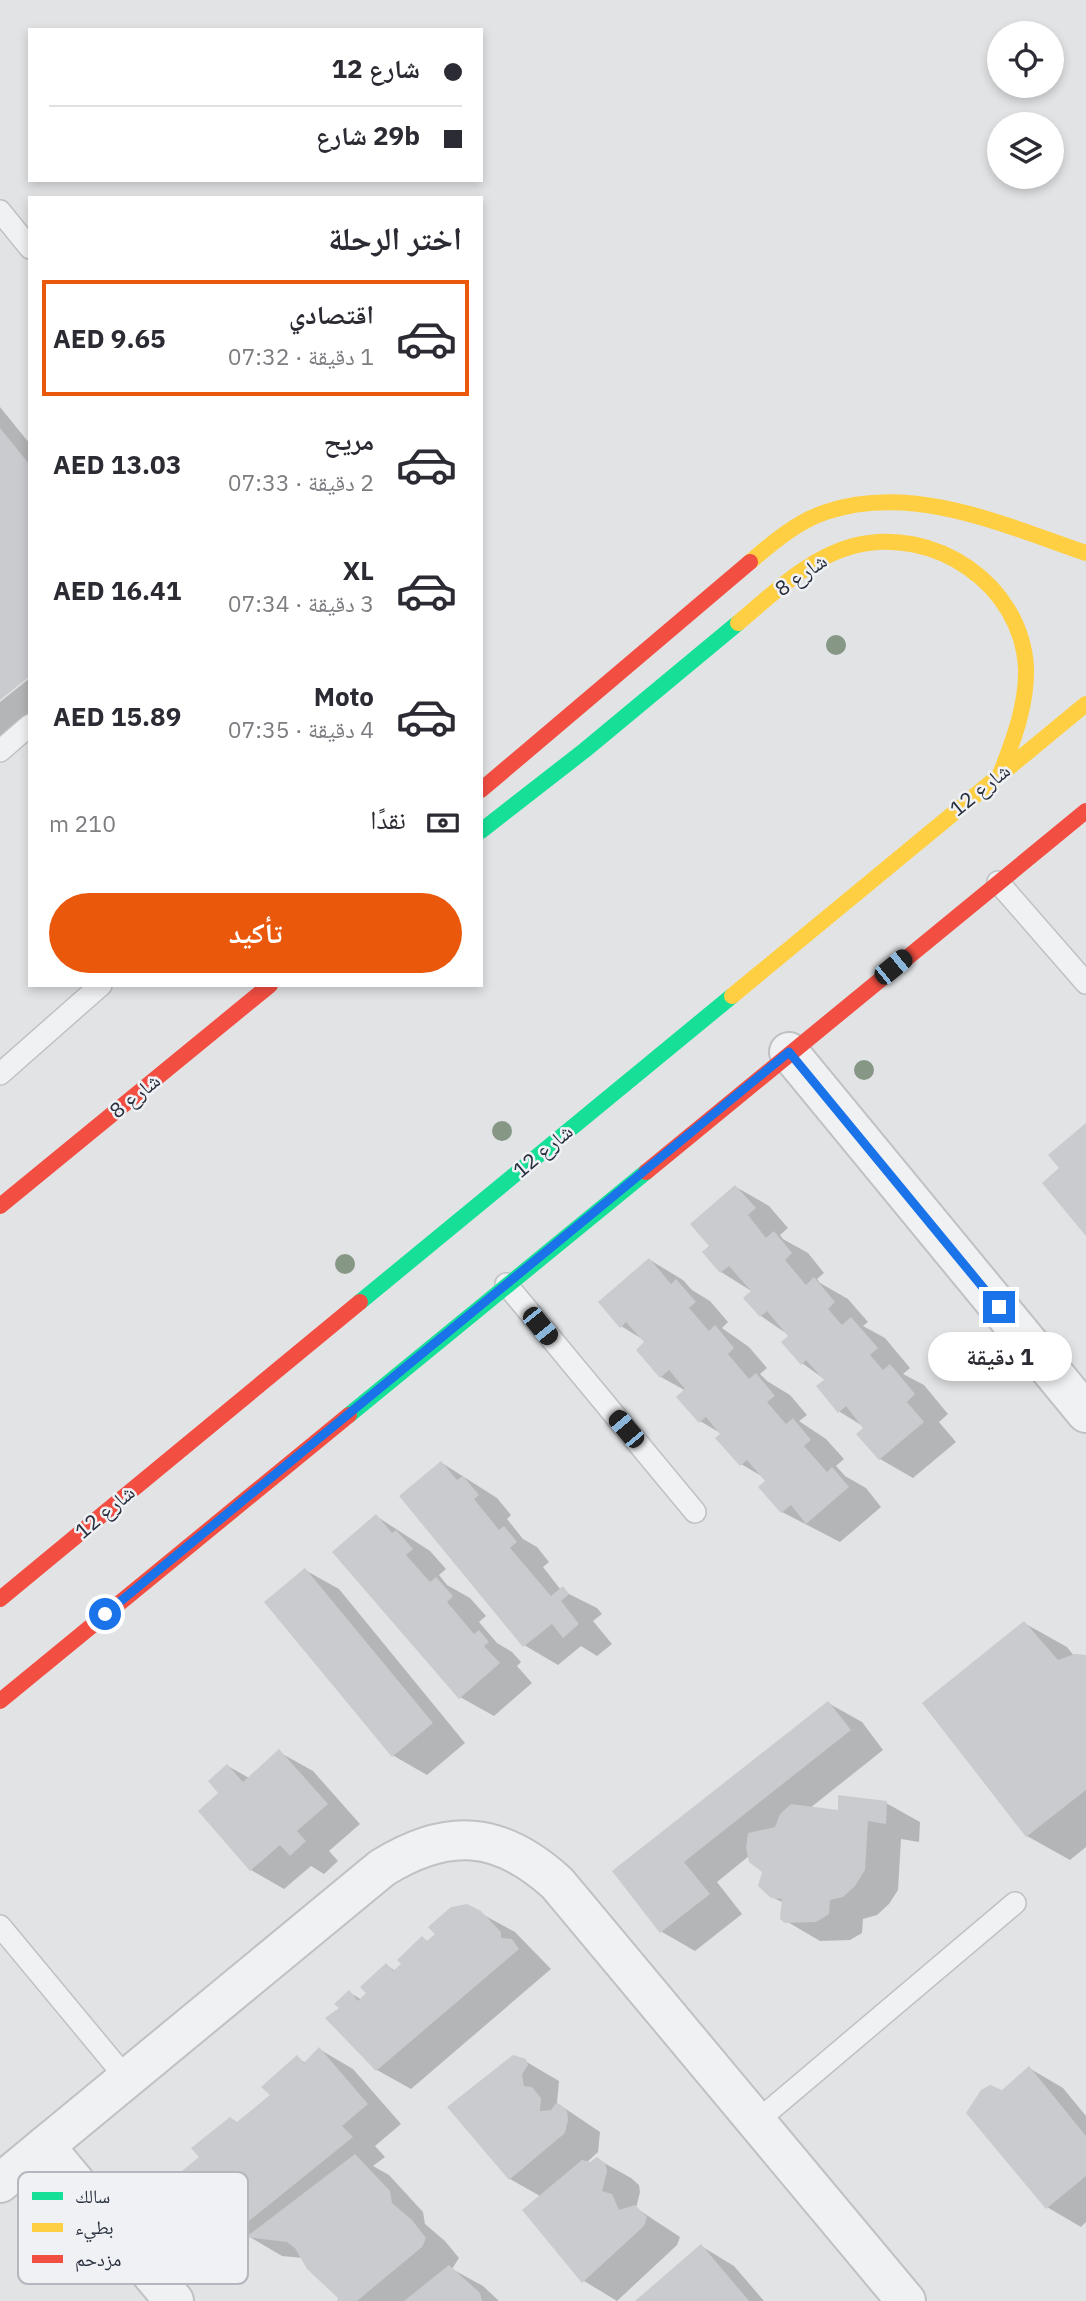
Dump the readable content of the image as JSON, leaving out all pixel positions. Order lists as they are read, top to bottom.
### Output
{
  "streets": {
    "street": ["شارع 8", "شارع 12"]
  },
  "crossings": [
    ["شارع 8", "شارع 12"]
  ],
  "legend": ["سالك", "بطيء", "مزدحم"],
  "page": {
    "banner": ["شارع 12", "29b شارع"],
    "heading": "اختر الرحلة",
    "list": [
      {
        "name": "اقتصادي",
        "note": "1 دقيقة · 07:32",
        "value": "AED 9.65"
      },
      {
        "name": "مريح",
        "note": "2 دقيقة · 07:33",
        "value": "AED 13.03"
      },
      {
        "name": "XL",
        "note": "3 دقيقة · 07:34",
        "value": "AED 16.41"
      },
      {
        "name": "Moto",
        "note": "4 دقيقة · 07:35",
        "value": "AED 15.89"
      }
    ],
    "pay": ["نقدًا", "210 m"],
    "buttons": "تأكيد",
    "bubble": "1 دقيقة"
  }
}
